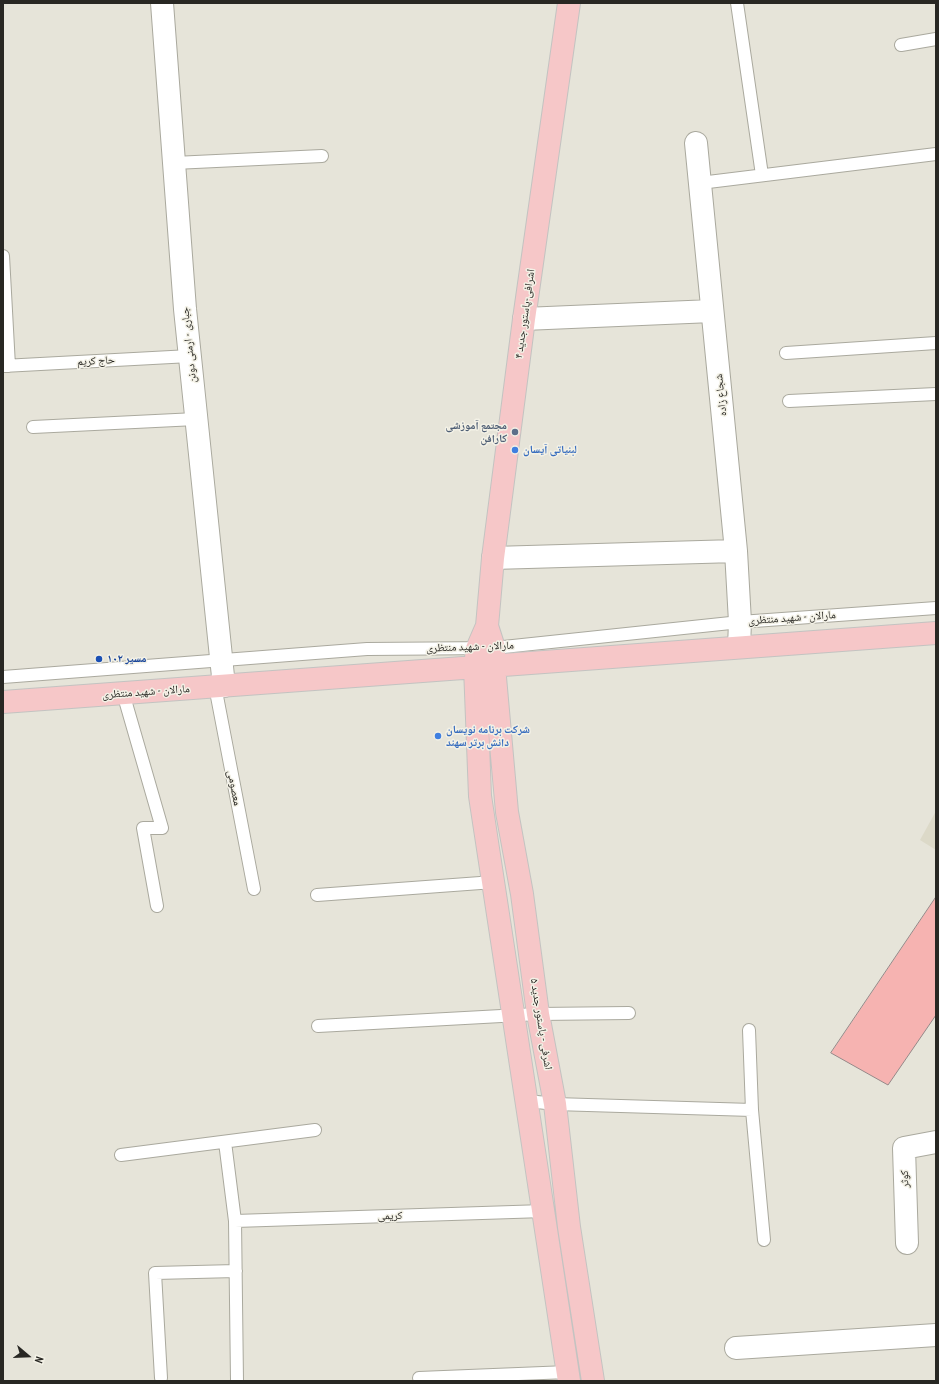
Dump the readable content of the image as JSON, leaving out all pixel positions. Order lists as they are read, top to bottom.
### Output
{
  "streets": {
    "main road": ["اشرافی-پاستور جدید ۴", "مارالان - شهید منتظری", "اشرفی - پاستور جدید ۵"],
    "street": ["جباری - ارمنی دونن", "شجاع زاده", "کوثر"],
    "lane": ["حاج کریم", "معصومی", "کریمی"]
  },
  "crossings": [
    ["اشرافی-پاستور جدید ۴", "مارالان - شهید منتظری"],
    ["اشرافی-پاستور جدید ۴", "اشرفی - پاستور جدید ۵"],
    ["جباری - ارمنی دونن", "حاج کریم"],
    ["جباری - ارمنی دونن", "مارالان - شهید منتظری"],
    ["جباری - ارمنی دونن", "معصومی"],
    ["شجاع زاده", "مارالان - شهید منتظری"],
    ["مارالان - شهید منتظری", "معصومی"],
    ["مارالان - شهید منتظری", "اشرفی - پاستور جدید ۵"]
  ],
  "places": [
    "مجتمع آموزشی کارافن",
    "لبنیاتی آیسان",
    "مسیر ۱۰۲",
    "شرکت برنامه نویسان دانش برتر سهند"
  ],
  "north": "right"
}
